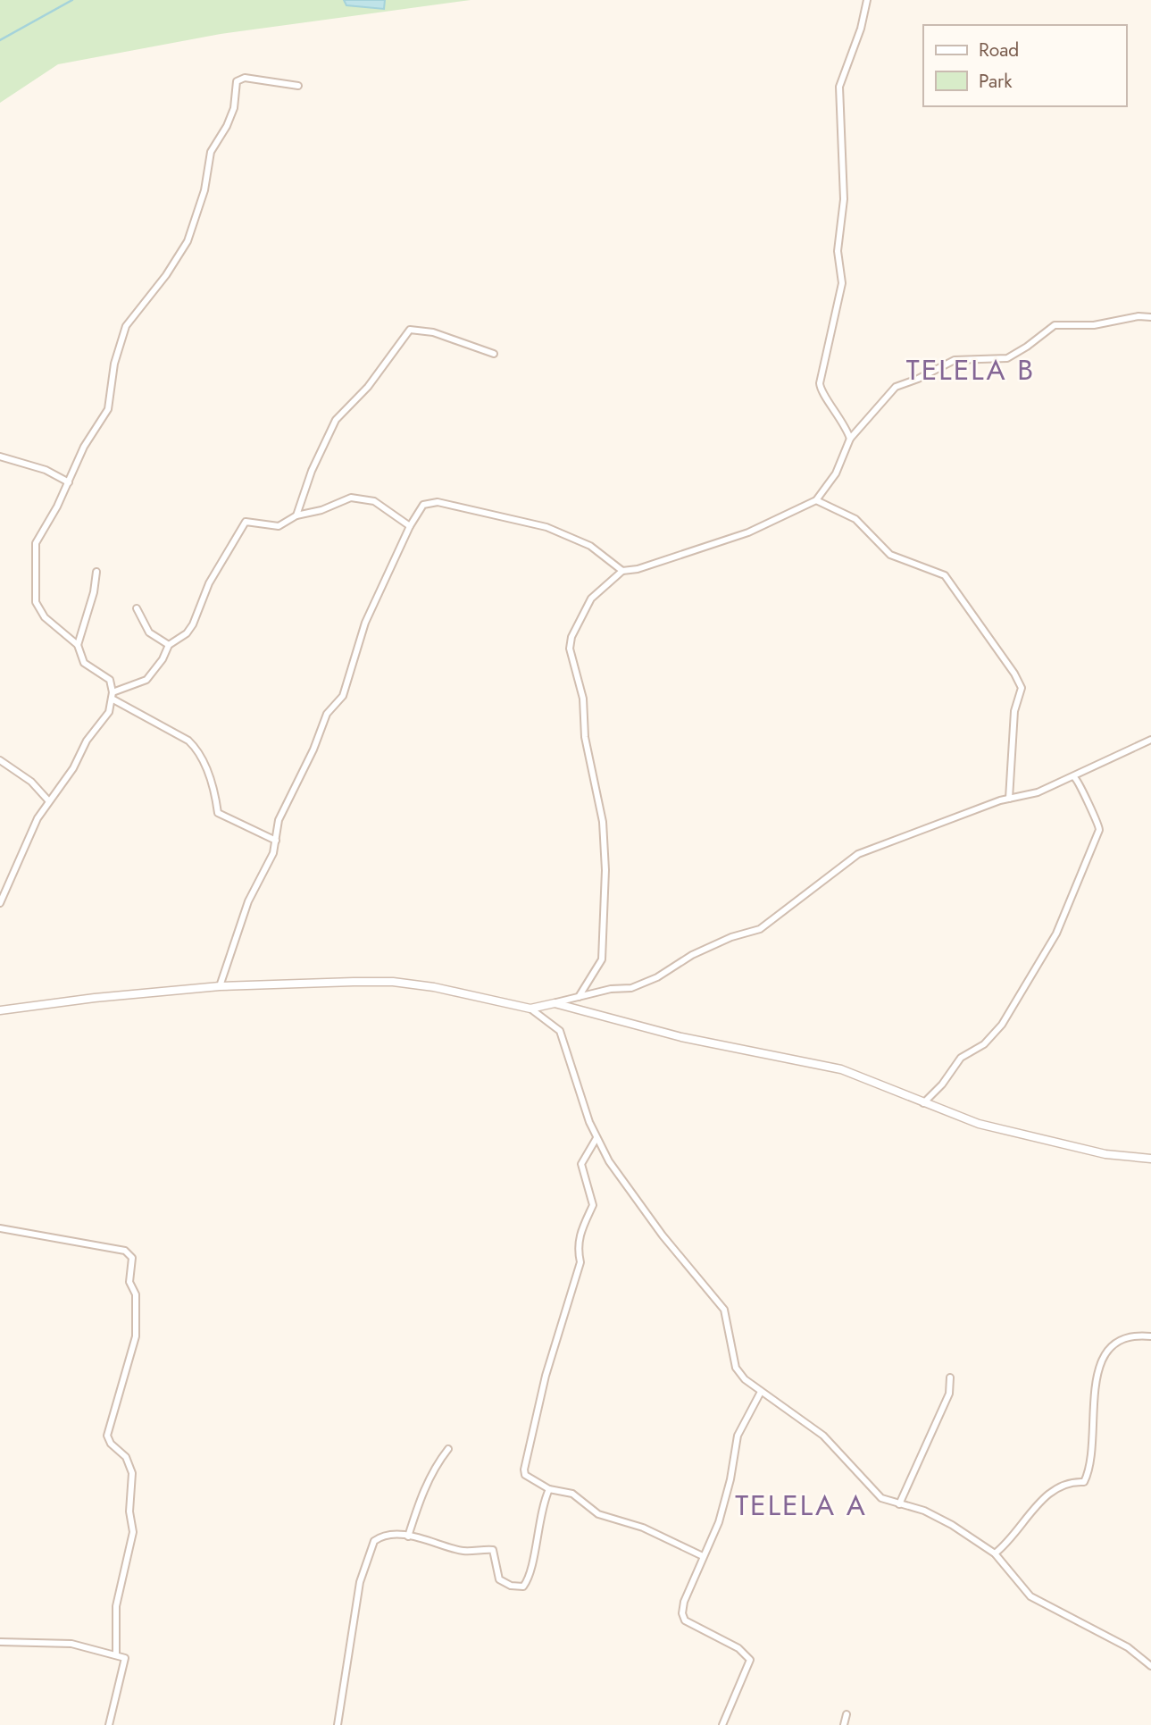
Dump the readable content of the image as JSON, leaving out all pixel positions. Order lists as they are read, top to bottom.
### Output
{
  "districts": ["TELELA B", "TELELA A"],
  "legend": ["Road", "Park"]
}
